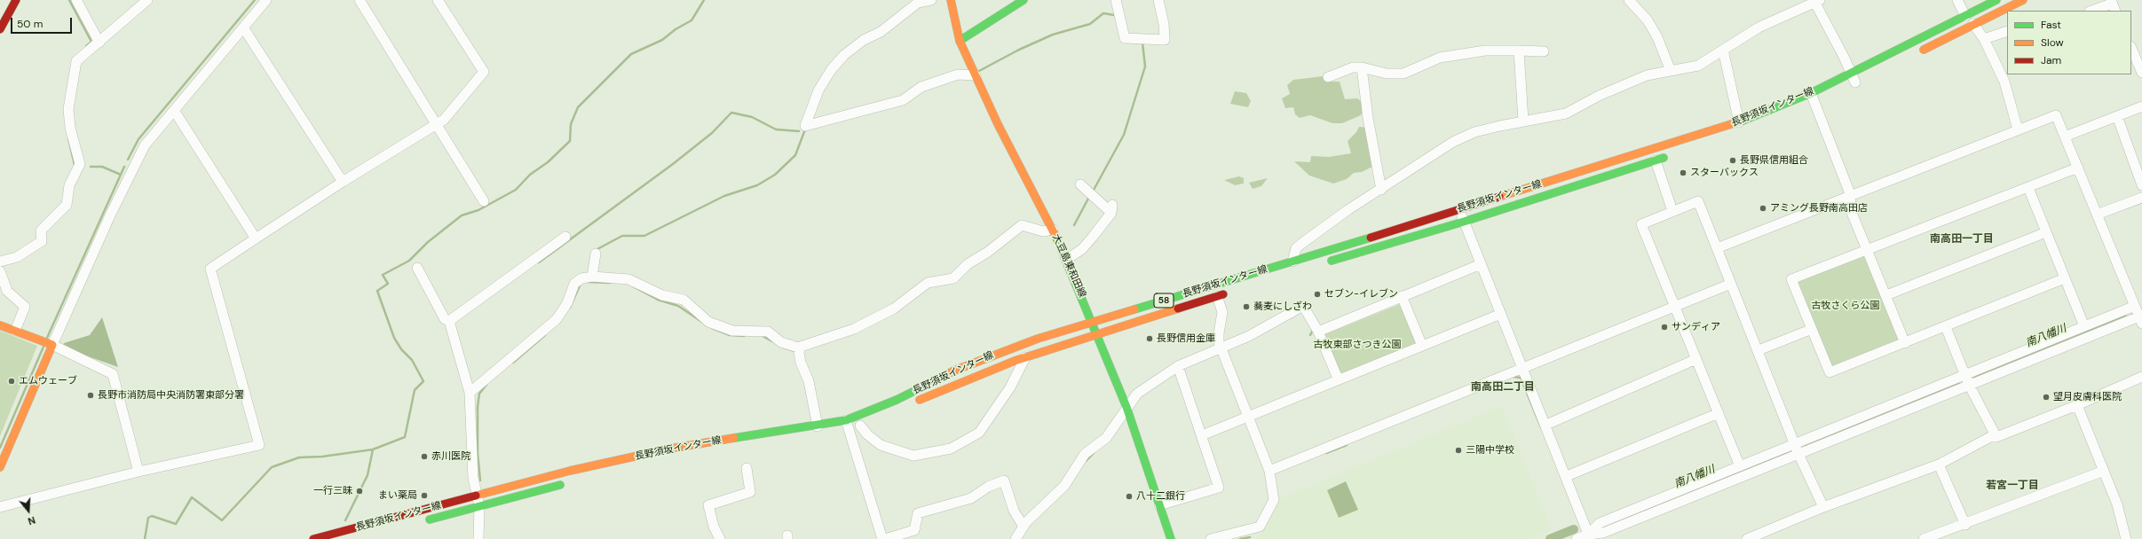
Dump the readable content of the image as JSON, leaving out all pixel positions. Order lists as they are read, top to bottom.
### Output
{
  "streets": {
    "main road": ["長野須坂インター線", "大豆島東和田線", "58"]
  },
  "crossings": [
    ["長野須坂インター線", "大豆島東和田線"]
  ],
  "districts": ["南高田一丁目", "南高田二丁目", "若宮一丁目"],
  "water": ["南八幡川"],
  "parks": ["古牧さくら公園", "古牧東部さつき公園"],
  "places": [
    "長野県信用組合",
    "スターバックス",
    "アミング長野南高田店",
    "セブン-イレブン",
    "蕎麦にしざわ",
    "サンディア",
    "長野信用金庫",
    "エムウェーブ",
    "長野市消防局中央消防署東部分署",
    "望月皮膚科医院",
    "三陽中学校",
    "赤川医院",
    "一行三昧",
    "まい薬局",
    "八十二銀行"
  ],
  "legend": ["Fast", "Slow", "Jam"],
  "scale_bar": "50 m",
  "north": "bottom"
}
